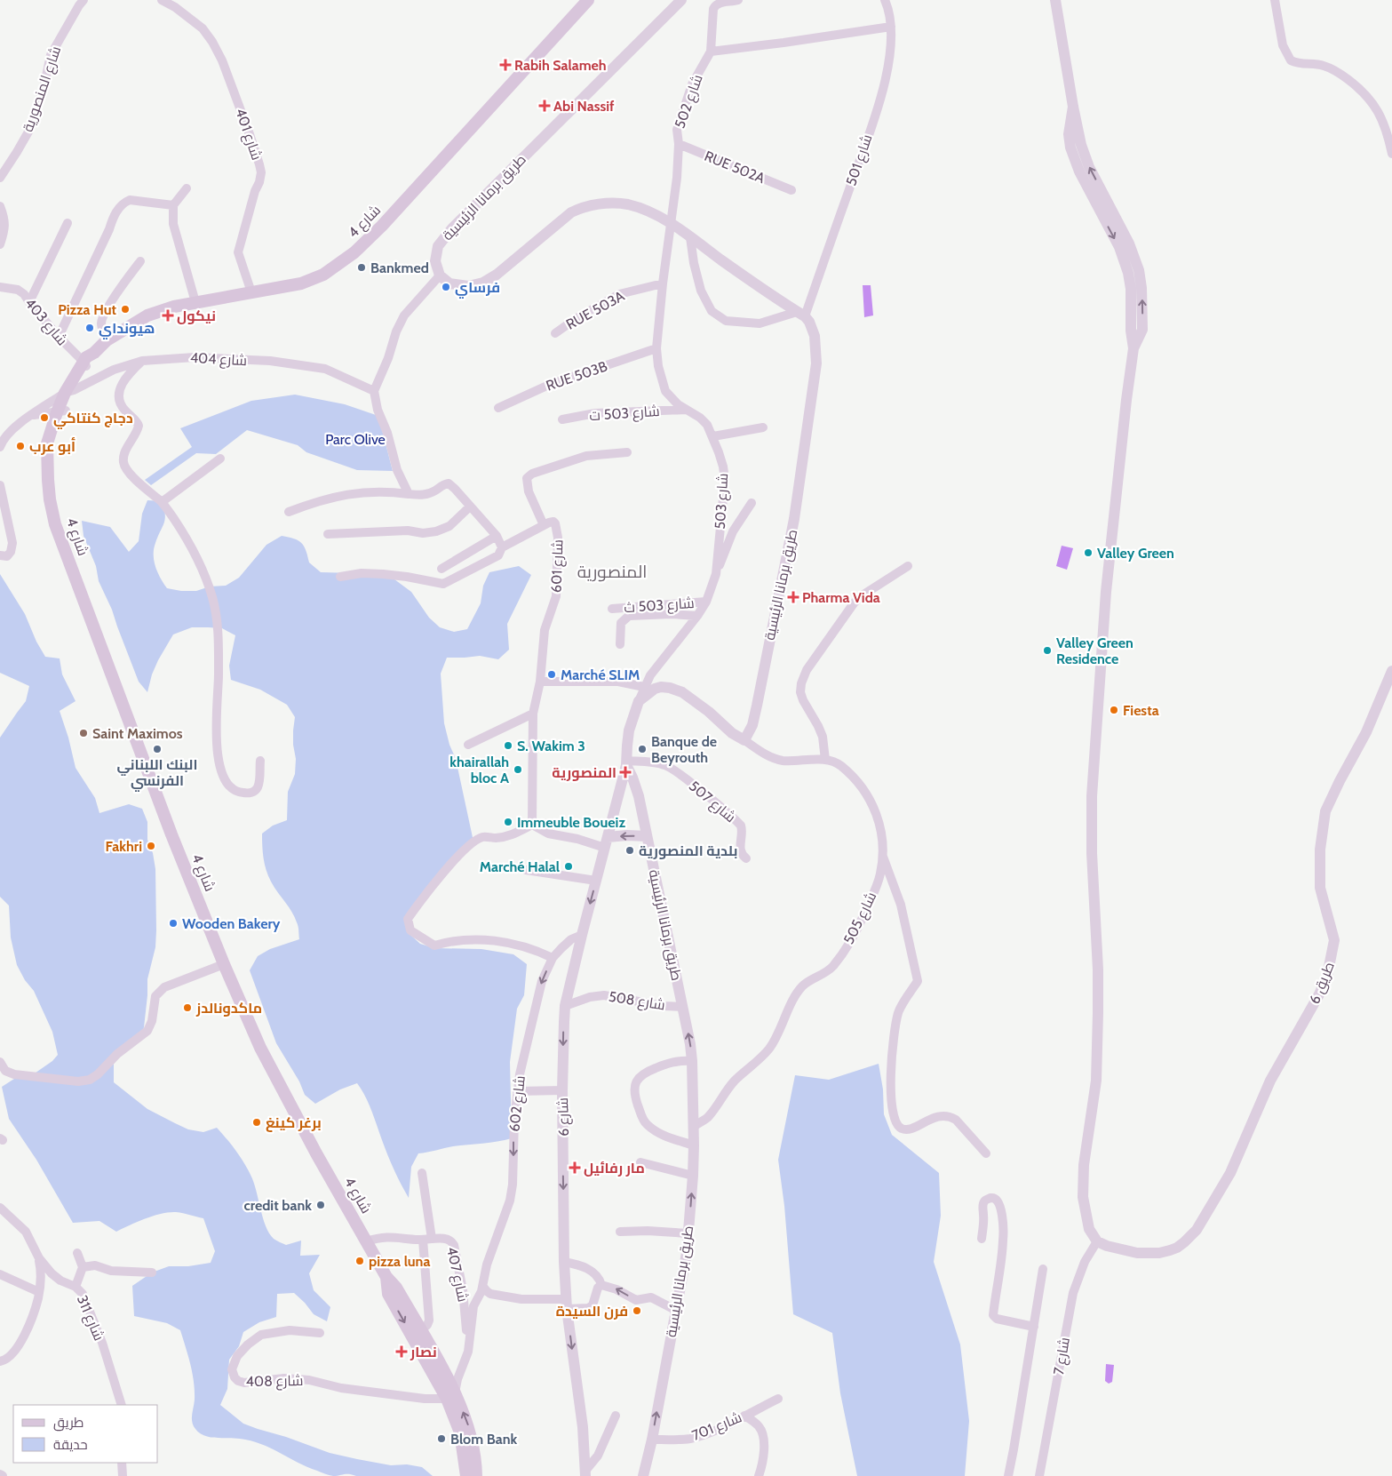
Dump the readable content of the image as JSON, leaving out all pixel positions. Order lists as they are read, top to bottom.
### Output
{
  "streets": {
    "main road": ["شارع 4"],
    "street": [
      "شارع المنصورية",
      "شارع 502",
      "شارع 401",
      "شارع 501",
      "RUE 502A",
      "طريق برمانا الرئيسية",
      "RUE 503A",
      "شارع 403",
      "شارع 404",
      "RUE 503B",
      "شارع 503 ت",
      "شارع 503",
      "شارع 601",
      "شارع 503 ث",
      "شارع 507",
      "شارع 505",
      "طريق 6",
      "شارع 508",
      "شارع 602",
      "شارع 6",
      "شارع 407",
      "شارع 311",
      "شارع 7",
      "شارع 408",
      "شارع 701"
    ]
  },
  "crossings": [
    ["شارع 502", "RUE 502A"],
    ["شارع 502", "شارع 503"],
    ["شارع 401", "شارع 4"],
    ["شارع 501", "طريق برمانا الرئيسية"],
    ["طريق برمانا الرئيسية", "شارع 507"],
    ["طريق برمانا الرئيسية", "شارع 505"],
    ["طريق برمانا الرئيسية", "شارع 508"],
    ["طريق برمانا الرئيسية", "شارع 6"],
    ["طريق برمانا الرئيسية", "شارع 701"],
    ["شارع 4", "شارع 403"],
    ["شارع 4", "شارع 404"],
    ["شارع 4", "شارع 407"],
    ["شارع 4", "شارع 408"],
    ["RUE 503A", "شارع 503"],
    ["RUE 503B", "شارع 503"],
    ["شارع 503 ت", "شارع 503"],
    ["شارع 503", "شارع 503 ث"],
    ["شارع 507", "شارع 6"],
    ["طريق 6", "شارع 7"],
    ["شارع 508", "شارع 6"],
    ["شارع 602", "شارع 6"],
    ["شارع 602", "شارع 407"]
  ],
  "one_way": ["شارع 602", "شارع 6"],
  "districts": ["المنصورية"],
  "parks": ["Parc Olive"],
  "places": {
    "health": [
      "Rabih Salameh",
      "Abi Nassif",
      "نيكول",
      "Pharma Vida",
      "المنصورية",
      "مار رفائيل",
      "نصار"
    ],
    "other": [
      "Bankmed",
      "فرساي",
      "Pizza Hut",
      "هيونداي",
      "دجاج كنتاكي",
      "أبو عرب",
      "Valley Green",
      "Valley Green Residence",
      "Marché SLIM",
      "Fiesta",
      "Saint Maximos",
      "S. Wakim 3",
      "البنك اللبناني الفرنسي",
      "Banque de Beyrouth",
      "khairallah bloc A",
      "Immeuble Boueiz",
      "Fakhri",
      "بلدية المنصورية",
      "Marché Halal",
      "Wooden Bakery",
      "ماكدونالدز",
      "برغر كينغ",
      "credit bank",
      "pizza luna",
      "فرن السيدة",
      "Blom Bank"
    ]
  },
  "legend": ["طريق", "حديقة"]
}
